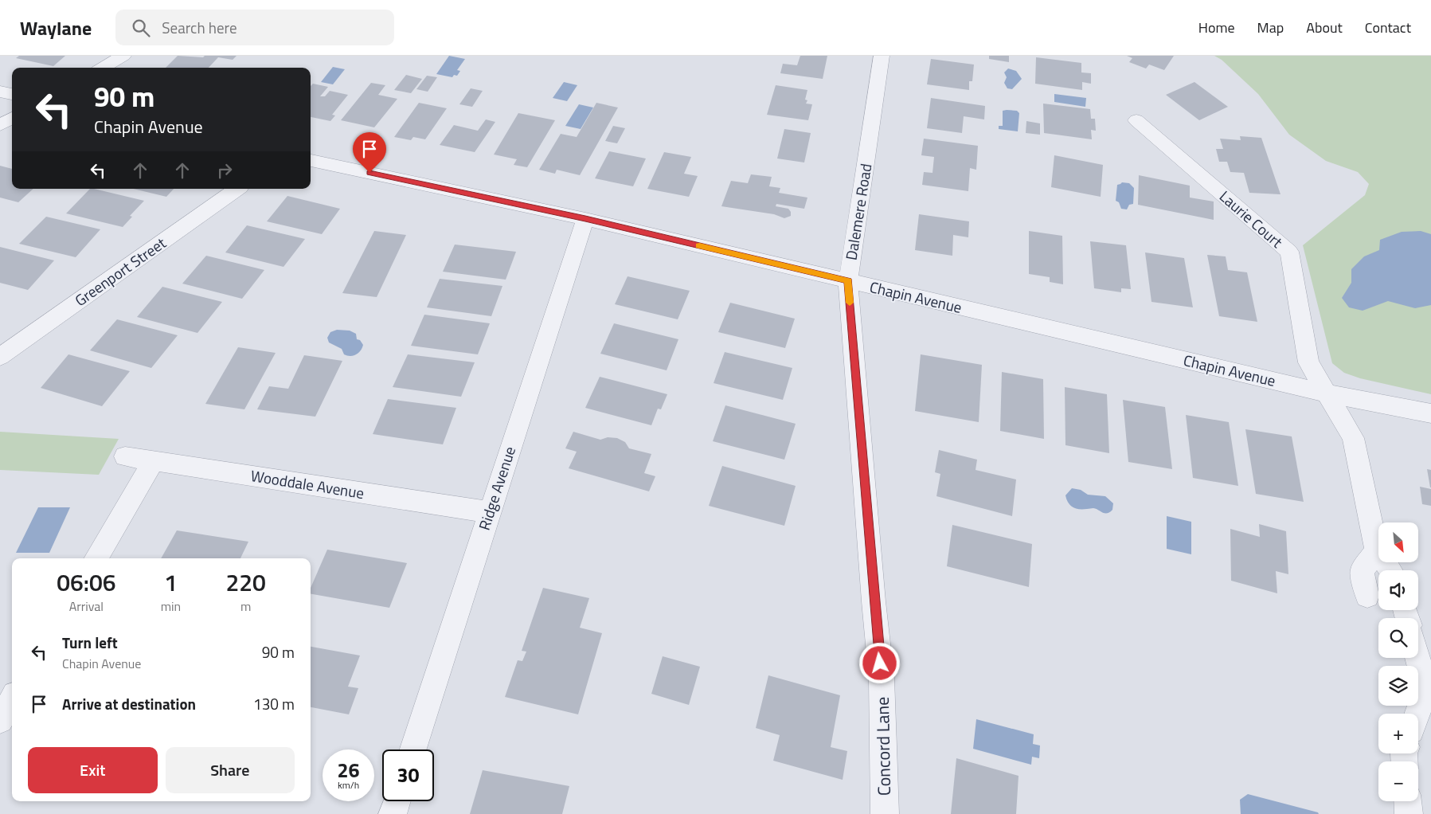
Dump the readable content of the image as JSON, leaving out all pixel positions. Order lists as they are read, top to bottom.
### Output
{
  "streets": {
    "street": [
      "Dalemere Road",
      "Laurie Court",
      "Greenport Street",
      "Chapin Avenue",
      "Wooddale Avenue",
      "Ridge Avenue",
      "Concord Lane"
    ]
  },
  "crossings": [
    ["Dalemere Road", "Chapin Avenue"],
    ["Dalemere Road", "Concord Lane"],
    ["Laurie Court", "Chapin Avenue"],
    ["Chapin Avenue", "Ridge Avenue"],
    ["Wooddale Avenue", "Ridge Avenue"]
  ],
  "north": "bottom right",
  "page": {
    "header": "Waylane",
    "search": "Search here",
    "nav": [
      "Home",
      "Map",
      "About",
      "Contact"
    ],
    "turn": ["90 m", "Chapin Avenue"],
    "map_buttons": ["+", "−"],
    "eta": [
      "06:06",
      "Arrival",
      "1",
      "min",
      "220",
      "m"
    ],
    "list": [
      {
        "name": "Turn left",
        "note": "Chapin Avenue",
        "value": "90 m"
      },
      {
        "name": "Arrive at destination",
        "value": "130 m"
      }
    ],
    "buttons": ["Exit", "Share"],
    "speed": "26 km/h",
    "limit": "30"
  }
}
